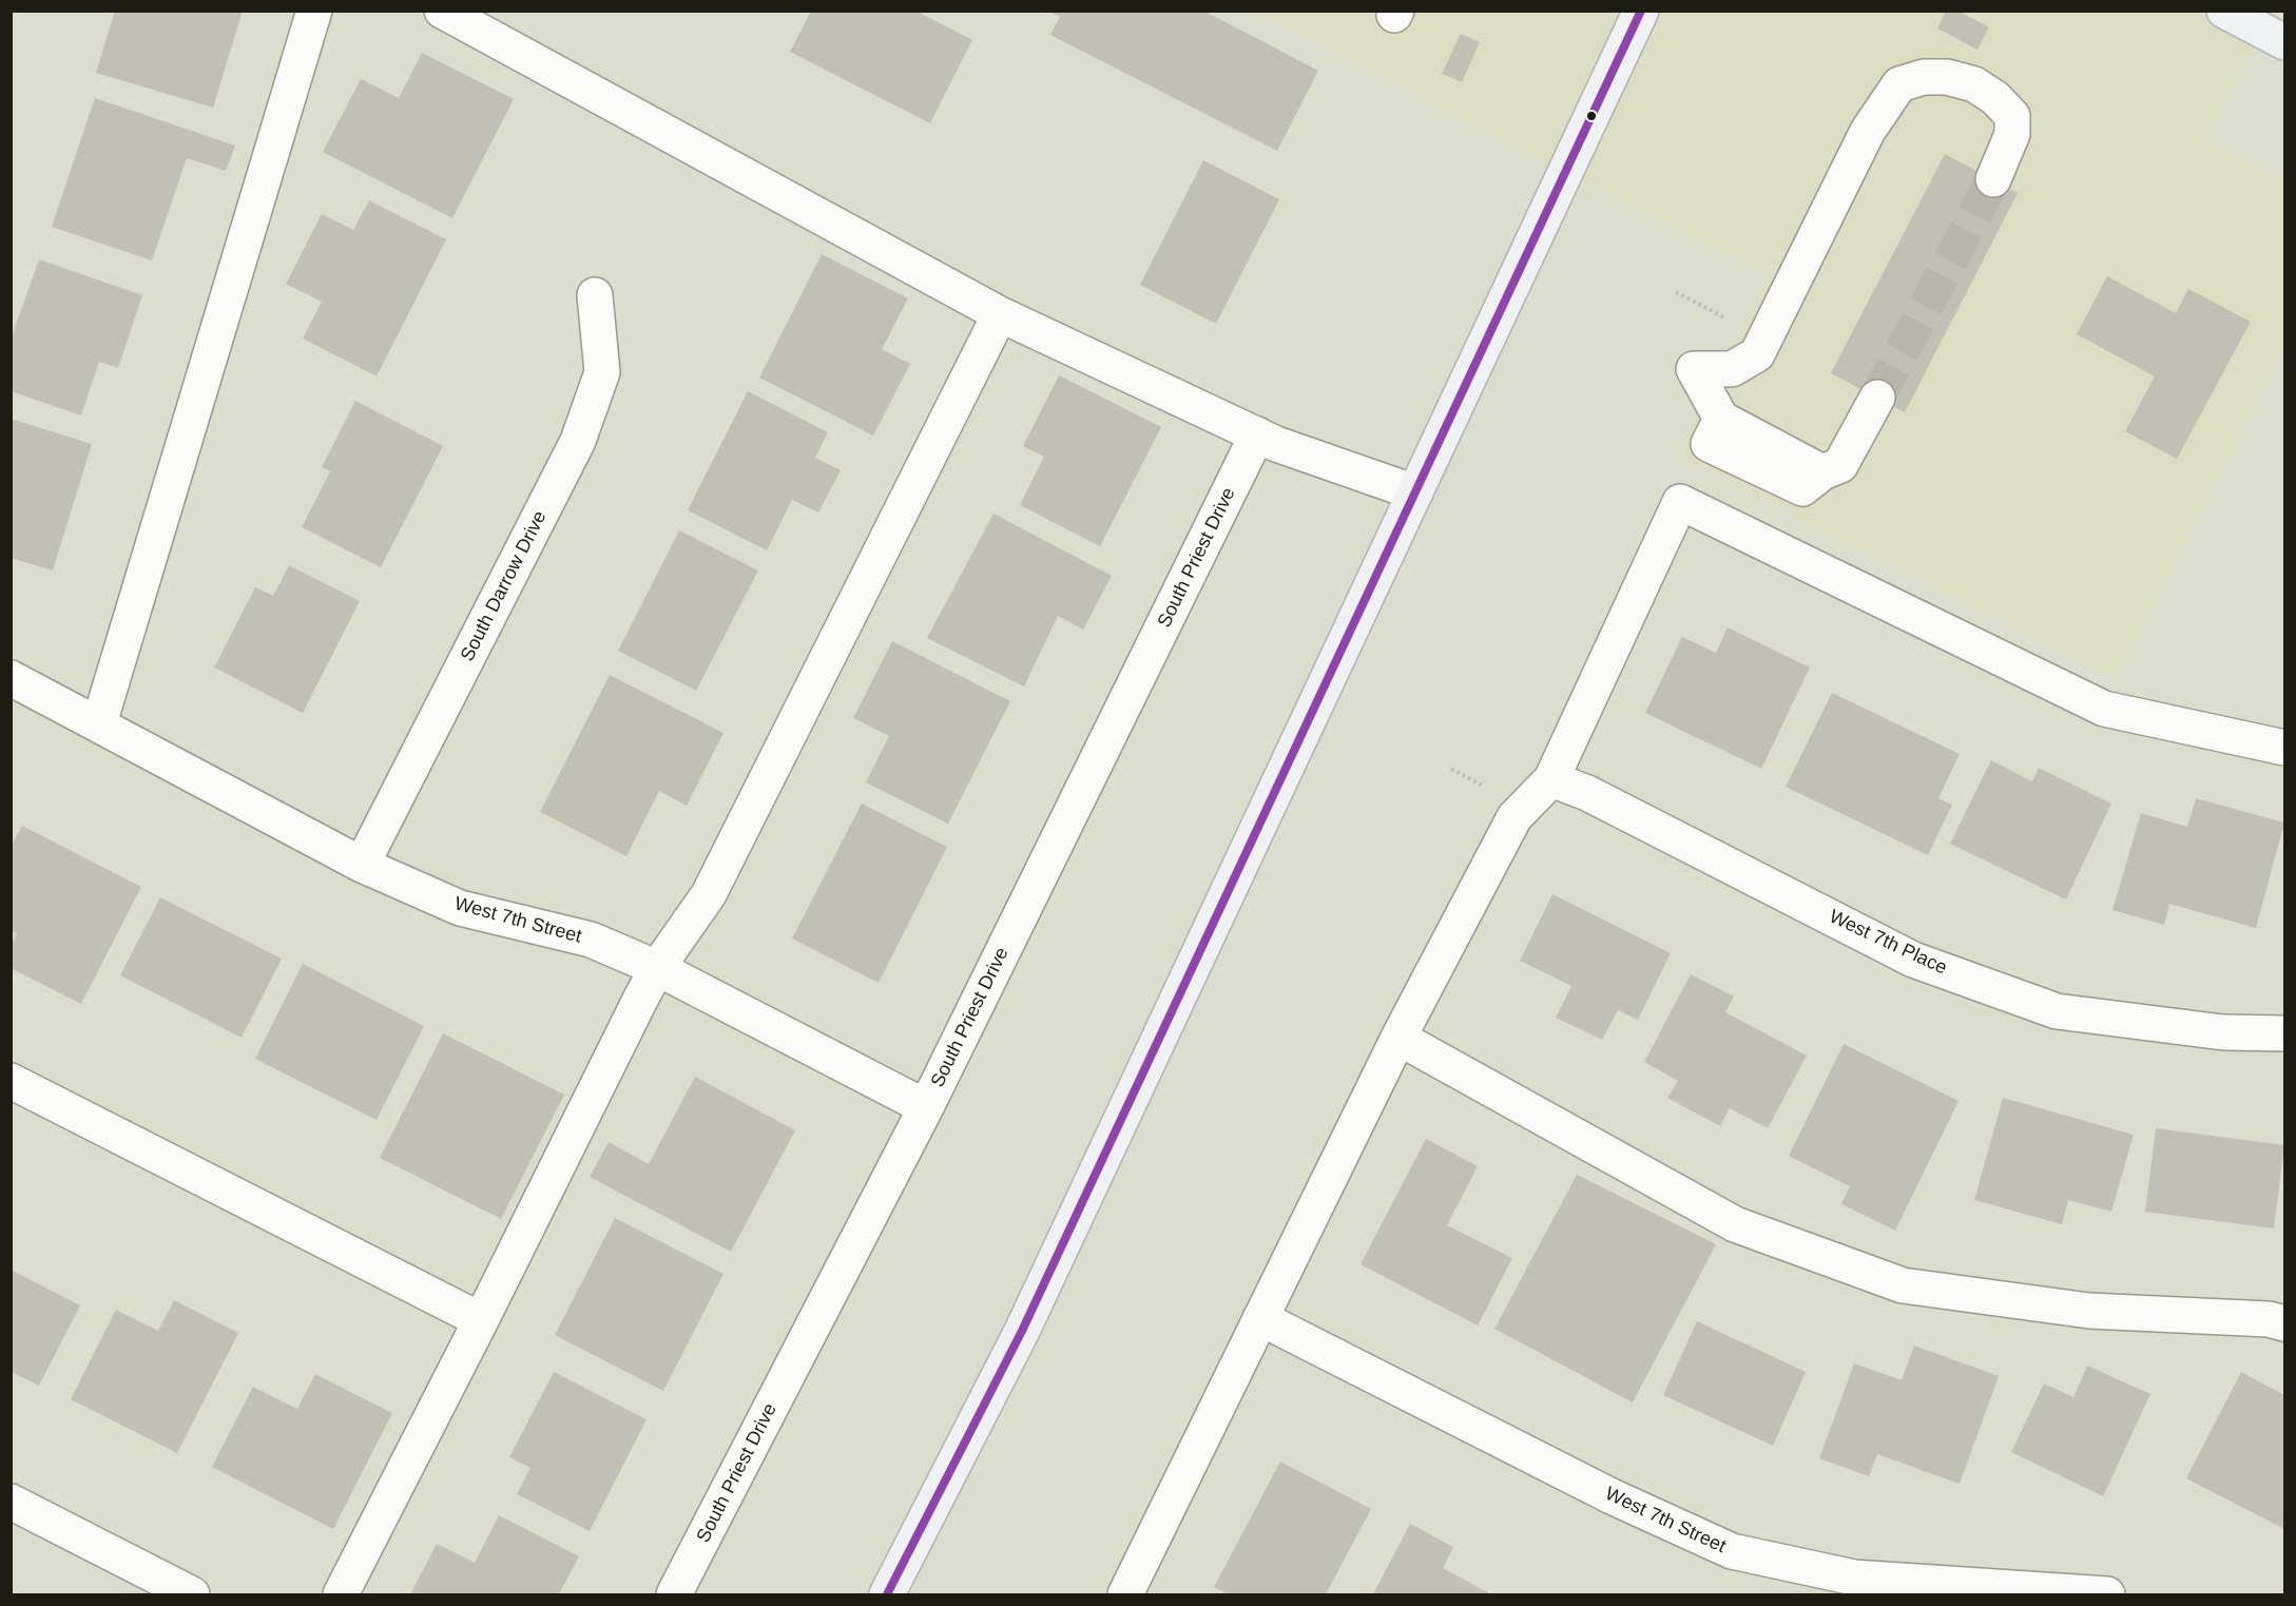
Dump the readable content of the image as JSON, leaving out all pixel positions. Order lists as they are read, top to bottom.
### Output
{
  "streets": {
    "street": [
      "South Priest Drive",
      "South Darrow Drive",
      "West 7th Street",
      "West 7th Place"
    ]
  },
  "crossings": [
    ["South Priest Drive", "West 7th Street"],
    ["South Darrow Drive", "West 7th Street"]
  ]
}
